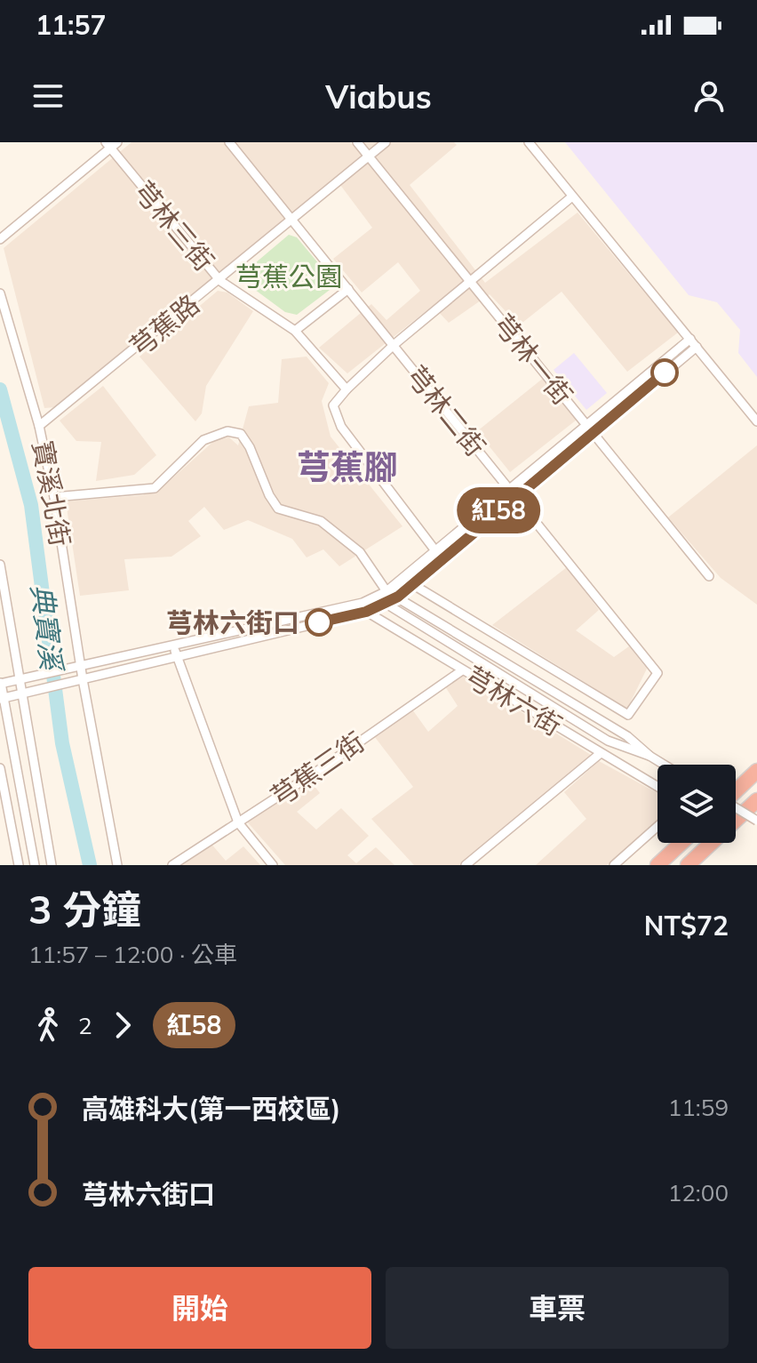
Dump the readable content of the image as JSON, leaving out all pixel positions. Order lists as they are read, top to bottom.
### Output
{
  "streets": {
    "street": [
      "芎林三街",
      "芎蕉路",
      "芎林一街",
      "芎林二街",
      "寶溪北街",
      "芎林六街",
      "芎蕉三街"
    ]
  },
  "crossings": [
    ["芎林三街", "芎蕉路"],
    ["芎蕉路", "芎林一街"],
    ["芎蕉路", "芎林二街"],
    ["芎蕉路", "寶溪北街"],
    ["芎林六街", "芎蕉三街"]
  ],
  "districts": ["芎蕉腳"],
  "water": ["典寶溪"],
  "parks": ["芎蕉公園"],
  "places": ["芎林六街口"],
  "lines": ["bus line 紅58"],
  "page": {
    "status": "11:57",
    "header": "Viabus",
    "on_map": "紅58",
    "heading": ["3 分鐘", "11:57 – 12:00 · 公車", "NT$72"],
    "legs": ["2", "紅58"],
    "list": [
      {
        "name": "高雄科大(第一西校區)",
        "value": "11:59"
      },
      {
        "name": "芎林六街口",
        "value": "12:00"
      }
    ],
    "buttons": ["開始", "車票"]
  }
}
